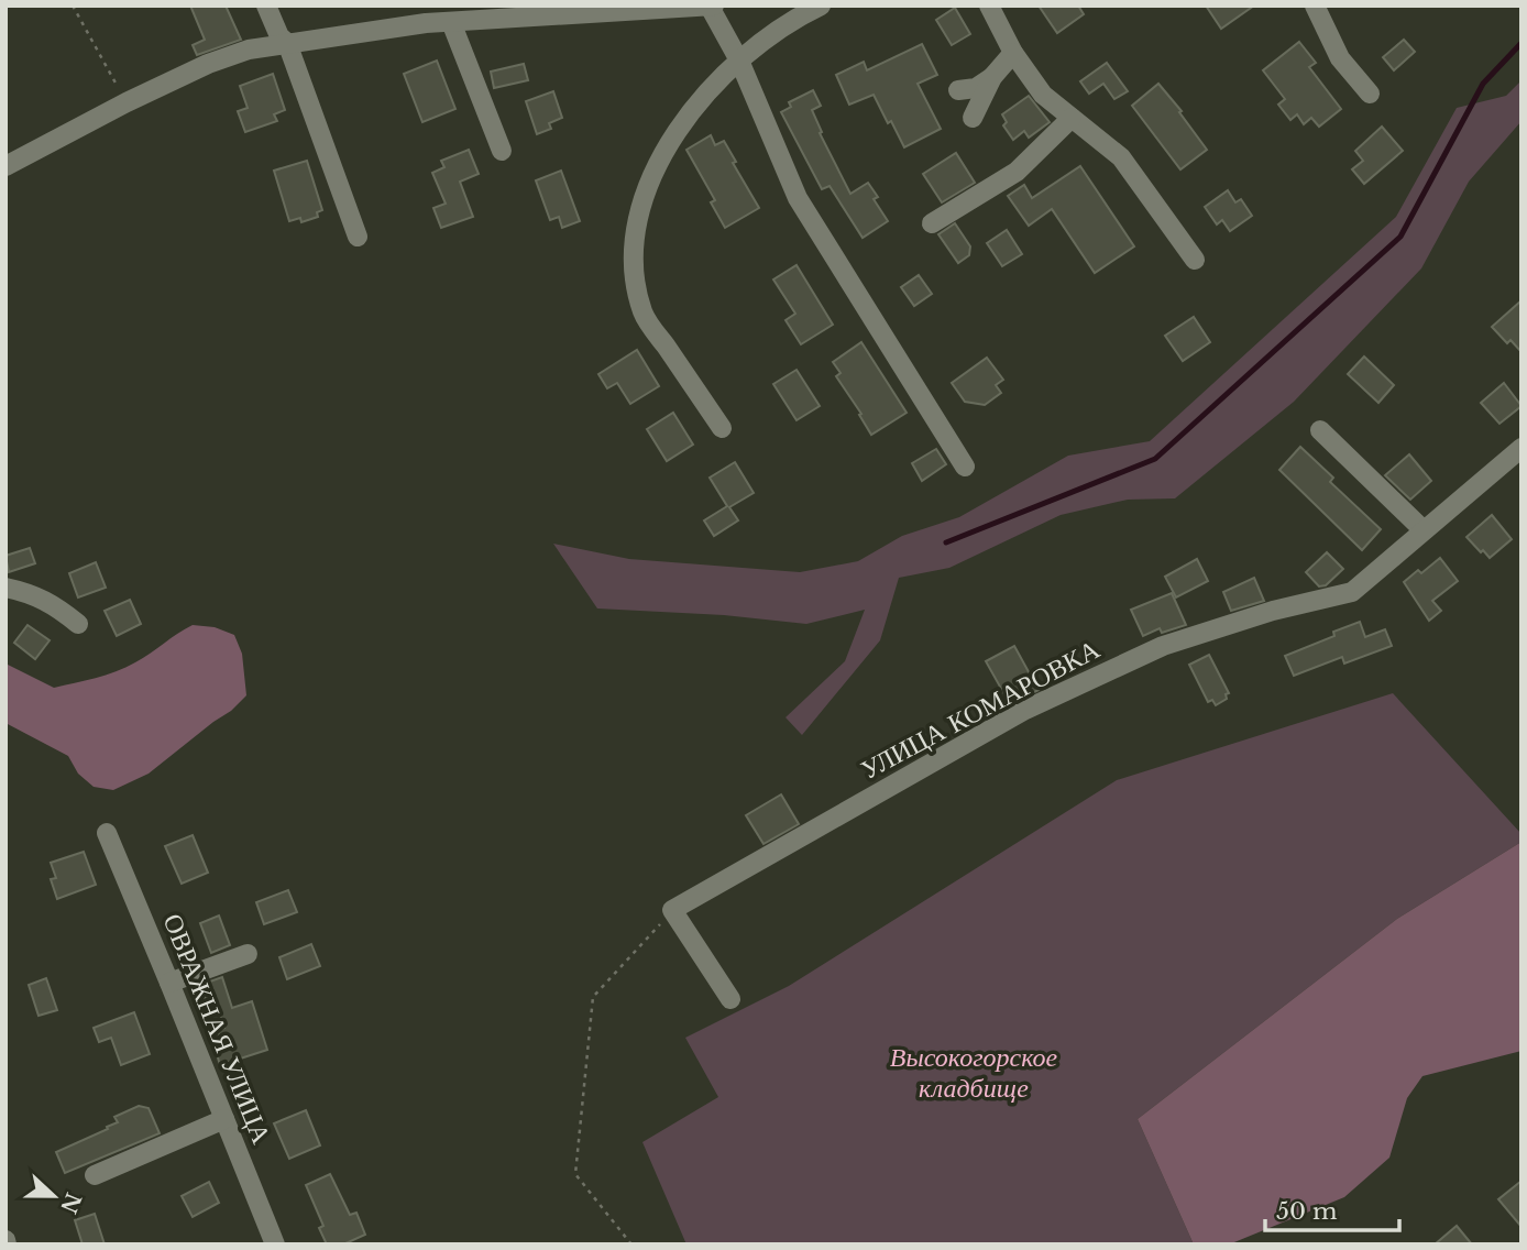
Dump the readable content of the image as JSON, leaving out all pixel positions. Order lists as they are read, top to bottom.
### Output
{
  "streets": {
    "street": ["УЛИЦА КОМАРОВКА", "ОВРАЖНАЯ УЛИЦА"]
  },
  "parks": ["Высокогорское кладбище"],
  "scale_bar": "50 m",
  "north": "right"
}
